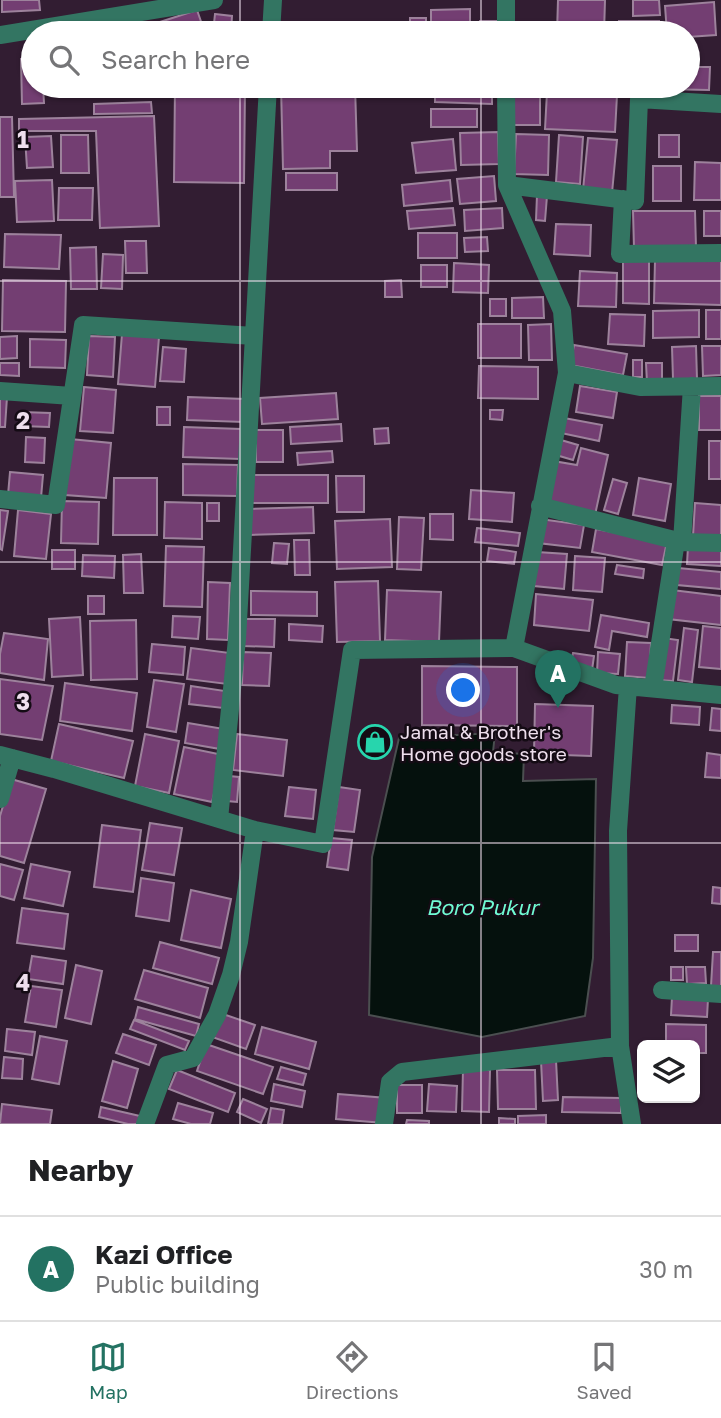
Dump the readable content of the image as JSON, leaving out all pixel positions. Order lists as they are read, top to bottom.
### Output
{
  "water": ["Boro Pukur"],
  "places": {
    "shop": ["Jamal & Brother's Home goods store"]
  },
  "page": {
    "search": "Search here",
    "pins": "A",
    "heading": "Nearby",
    "list": [
      {
        "mark": "A",
        "name": "Kazi Office",
        "note": "Public building",
        "value": "30 m"
      }
    ],
    "nav": ["Map", "Directions", "Saved"]
  },
  "grid": {
    "rows": [
      "1",
      "2",
      "3",
      "4"
    ]
  }
}
